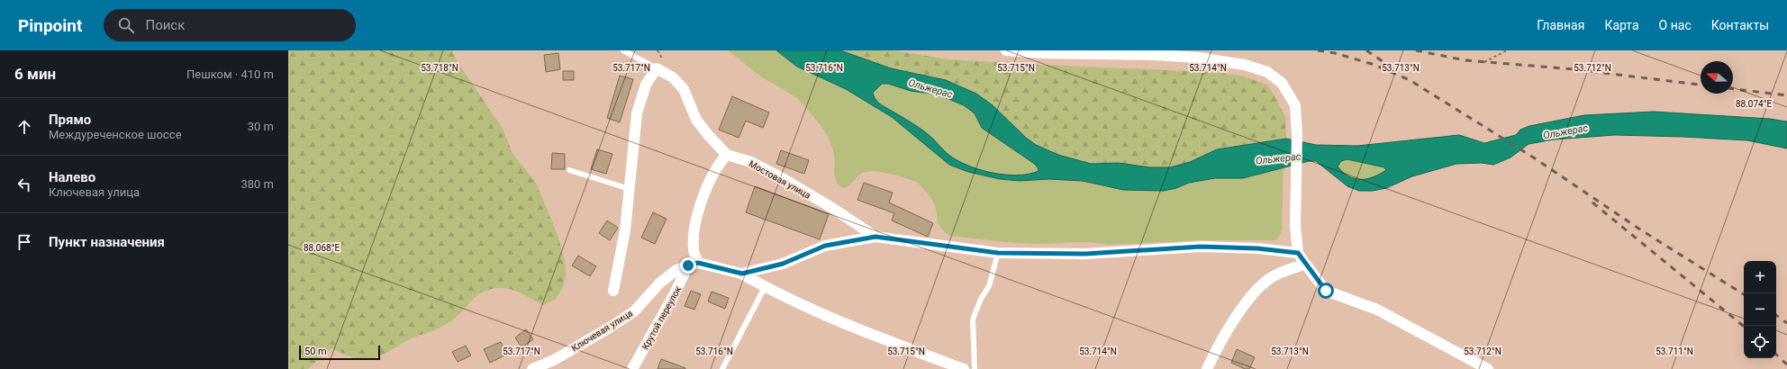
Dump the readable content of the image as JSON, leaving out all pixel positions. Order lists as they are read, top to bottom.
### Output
{
  "streets": {
    "street": ["Мостовая улица", "Крутой переулок", "Ключевая улица"]
  },
  "crossings": [
    ["Крутой переулок", "Ключевая улица"]
  ],
  "water": ["Ольжерас"],
  "scale_bar": "50 m",
  "north": "left",
  "page": {
    "header": "Pinpoint",
    "search": "Поиск",
    "nav": [
      "Главная",
      "Карта",
      "О нас",
      "Контакты"
    ],
    "heading": ["6 мин", "Пешком · 410 m"],
    "list": [
      ["Прямо", "Междуреченское шоссе", "30 m"],
      ["Налево", "Ключевая улица", "380 m"],
      "Пункт назначения"
    ],
    "map_buttons": ["+", "−"],
    "scale": "50 m"
  },
  "coordinates": [
    "53.718°N",
    "53.717°N",
    "53.716°N",
    "53.715°N",
    "53.714°N",
    "53.713°N",
    "53.712°N",
    "88.074°E",
    "88.068°E",
    "53.711°N"
  ]
}
